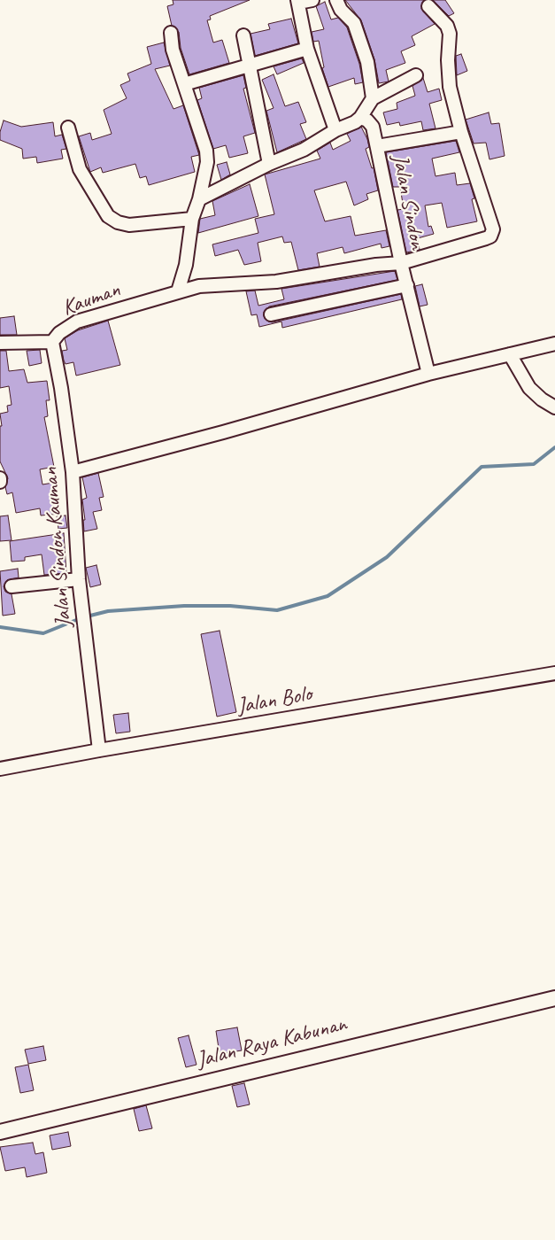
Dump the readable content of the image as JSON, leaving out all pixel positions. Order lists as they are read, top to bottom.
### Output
{
  "streets": {
    "street": [
      "Jalan Sindon",
      "Kauman",
      "Jalan Sindon Kauman",
      "Jalan Bolo",
      "Jalan Raya Kabunan"
    ]
  },
  "crossings": [
    ["Jalan Sindon", "Kauman"],
    ["Kauman", "Jalan Sindon Kauman"],
    ["Jalan Sindon Kauman", "Jalan Bolo"]
  ]
}
